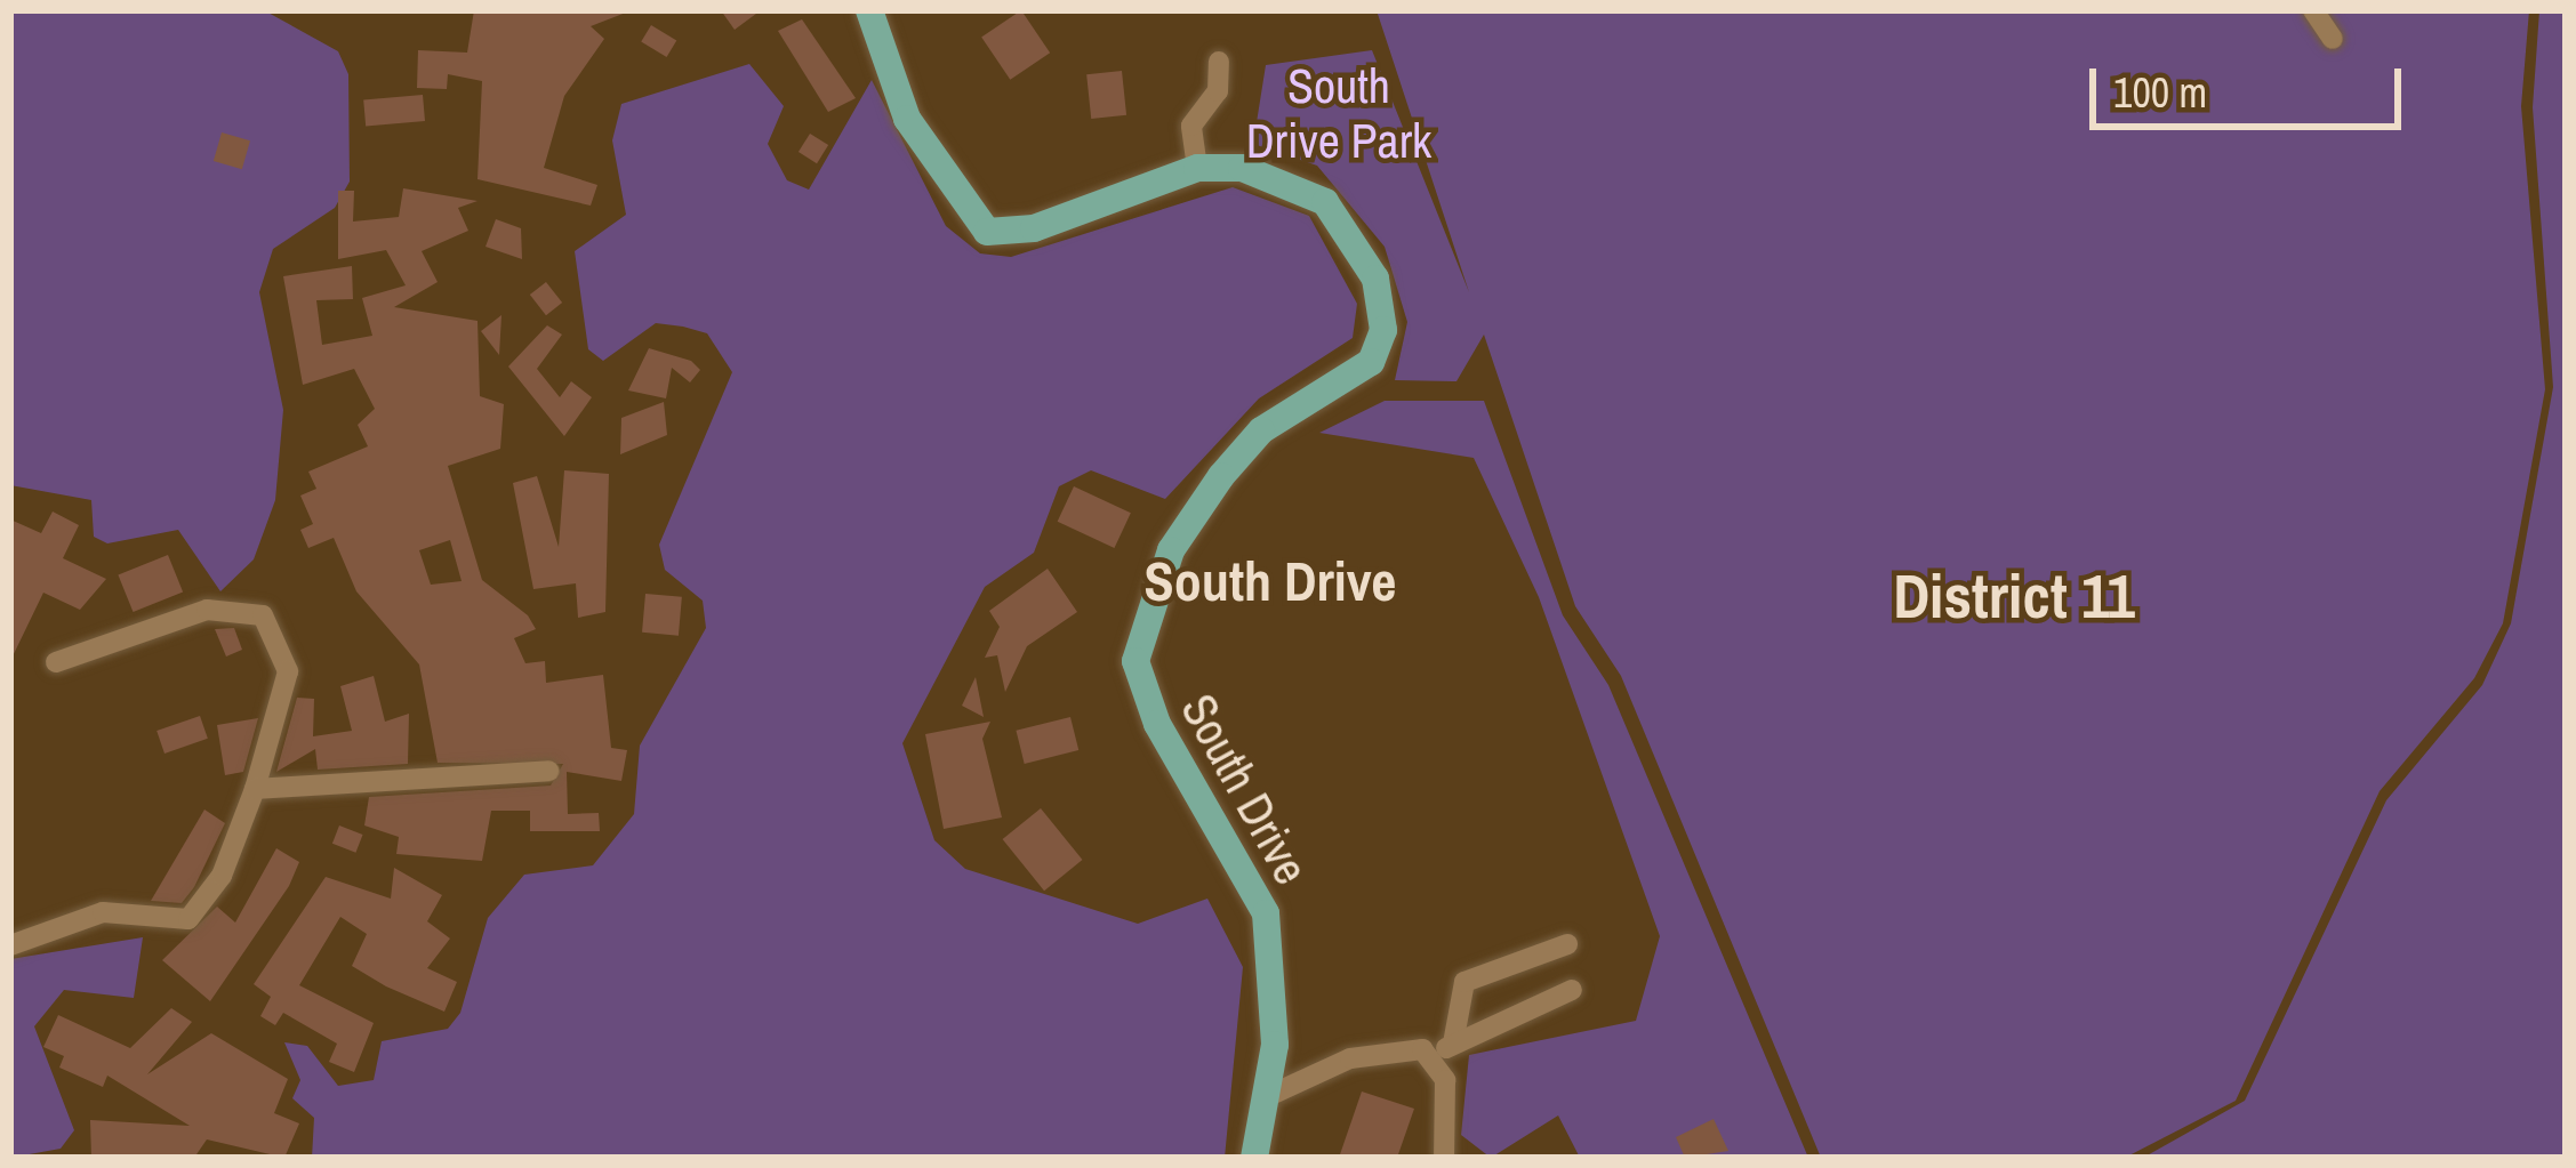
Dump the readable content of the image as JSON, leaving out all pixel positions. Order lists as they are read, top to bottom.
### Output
{
  "streets": {
    "main road": ["South Drive"]
  },
  "districts": ["South Drive", "District 11"],
  "parks": ["South Drive Park"],
  "scale_bar": "100 m"
}
